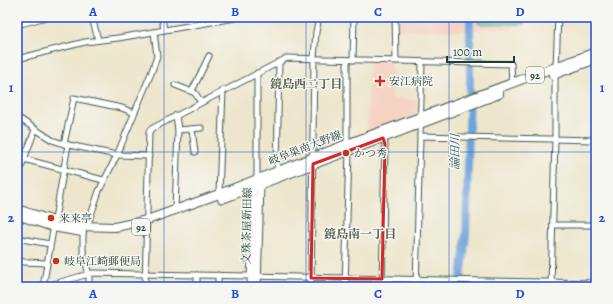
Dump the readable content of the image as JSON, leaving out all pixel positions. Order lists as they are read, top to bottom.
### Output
{
  "streets": {
    "main road": ["92", "岐阜巣南大野線", "文殊茶屋新田線"]
  },
  "crossings": [
    ["岐阜巣南大野線", "文殊茶屋新田線"]
  ],
  "districts": ["鏡島西二丁目", "鏡島南一丁目"],
  "water": ["論田川"],
  "places": {
    "health": ["安江病院"],
    "other": ["かつ秀", "来来亭", "岐阜江崎郵便局"]
  },
  "scale_bar": "100 m",
  "grid": {
    "columns": [
      "A",
      "B",
      "C",
      "D"
    ],
    "rows": ["1", "2"]
  }
}
